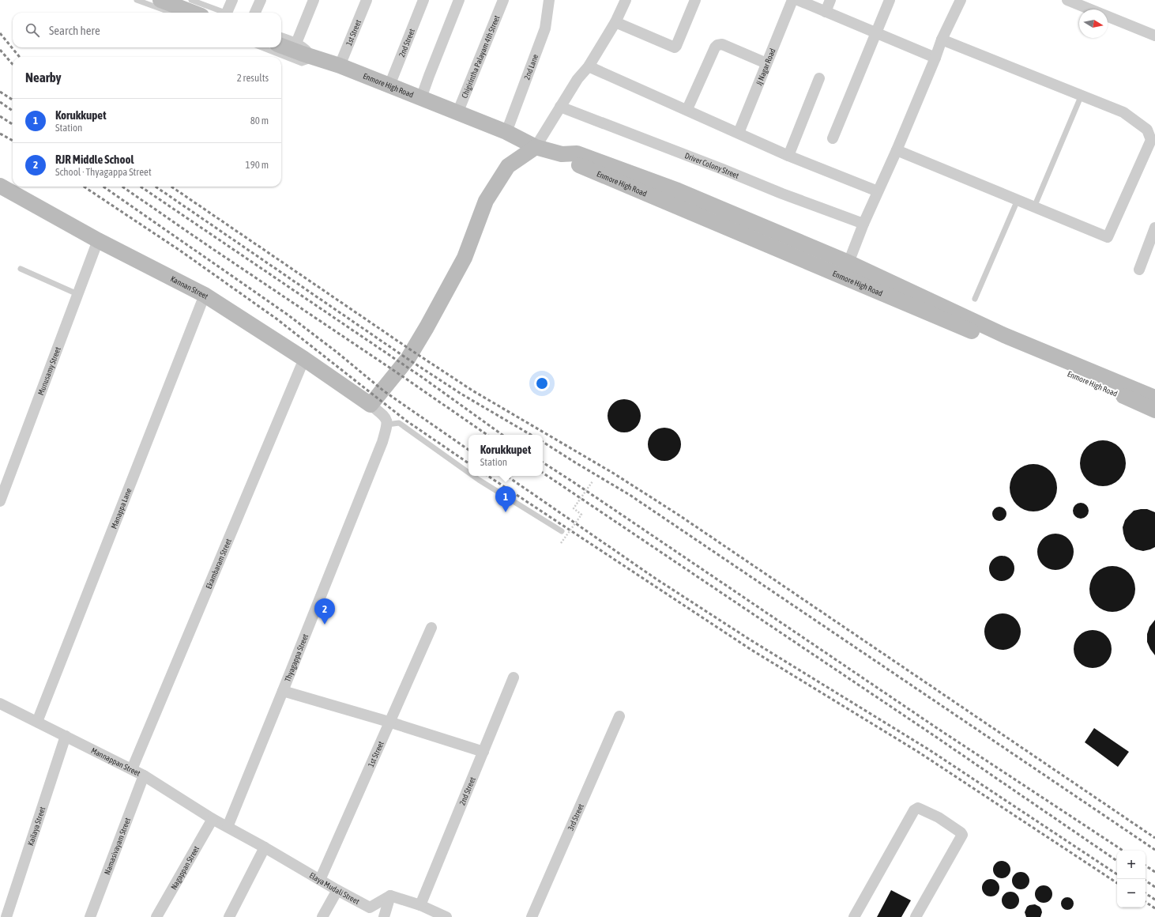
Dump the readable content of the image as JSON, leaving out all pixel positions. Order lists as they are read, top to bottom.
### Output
{
  "streets": {
    "main road": ["Enmore High Road", "Kannan Street"],
    "street": [
      "1st Street",
      "2nd Street",
      "Chigirintha Palayam 4th Street",
      "Jj Nagar Road",
      "2nd Lane",
      "Driver Colony Street",
      "Munusamy Street",
      "Manappa Lane",
      "Ekambaram Street",
      "Thyagappa Street",
      "Mannappan Street",
      "3rd Street",
      "Kailaya Street",
      "Namasivayam Street",
      "Nagappan Street",
      "Elaya Mudali Street"
    ]
  },
  "crossings": [
    ["1st Street", "Enmore High Road"],
    ["1st Street", "Elaya Mudali Street"],
    ["2nd Street", "Enmore High Road"],
    ["Chigirintha Palayam 4th Street", "Enmore High Road"],
    ["2nd Lane", "Enmore High Road"],
    ["Kannan Street", "Munusamy Street"],
    ["Kannan Street", "Manappa Lane"],
    ["Kannan Street", "Ekambaram Street"],
    ["Manappa Lane", "Mannappan Street"],
    ["Ekambaram Street", "Mannappan Street"],
    ["Thyagappa Street", "Mannappan Street"],
    ["Thyagappa Street", "Elaya Mudali Street"],
    ["Mannappan Street", "Kailaya Street"],
    ["Mannappan Street", "Namasivayam Street"],
    ["Mannappan Street", "Nagappan Street"],
    ["Mannappan Street", "Elaya Mudali Street"]
  ],
  "north": "right",
  "page": {
    "search": "Search here",
    "heading": ["Nearby", "2 results"],
    "list": [
      {
        "mark": "1",
        "name": "Korukkupet",
        "note": "Station",
        "value": "80 m"
      },
      {
        "mark": "2",
        "name": "RJR Middle School",
        "note": "School · Thyagappa Street",
        "value": "190 m"
      }
    ],
    "popup": ["Korukkupet", "Station"],
    "pins": ["1", "2"],
    "map_buttons": ["+", "−"]
  }
}
